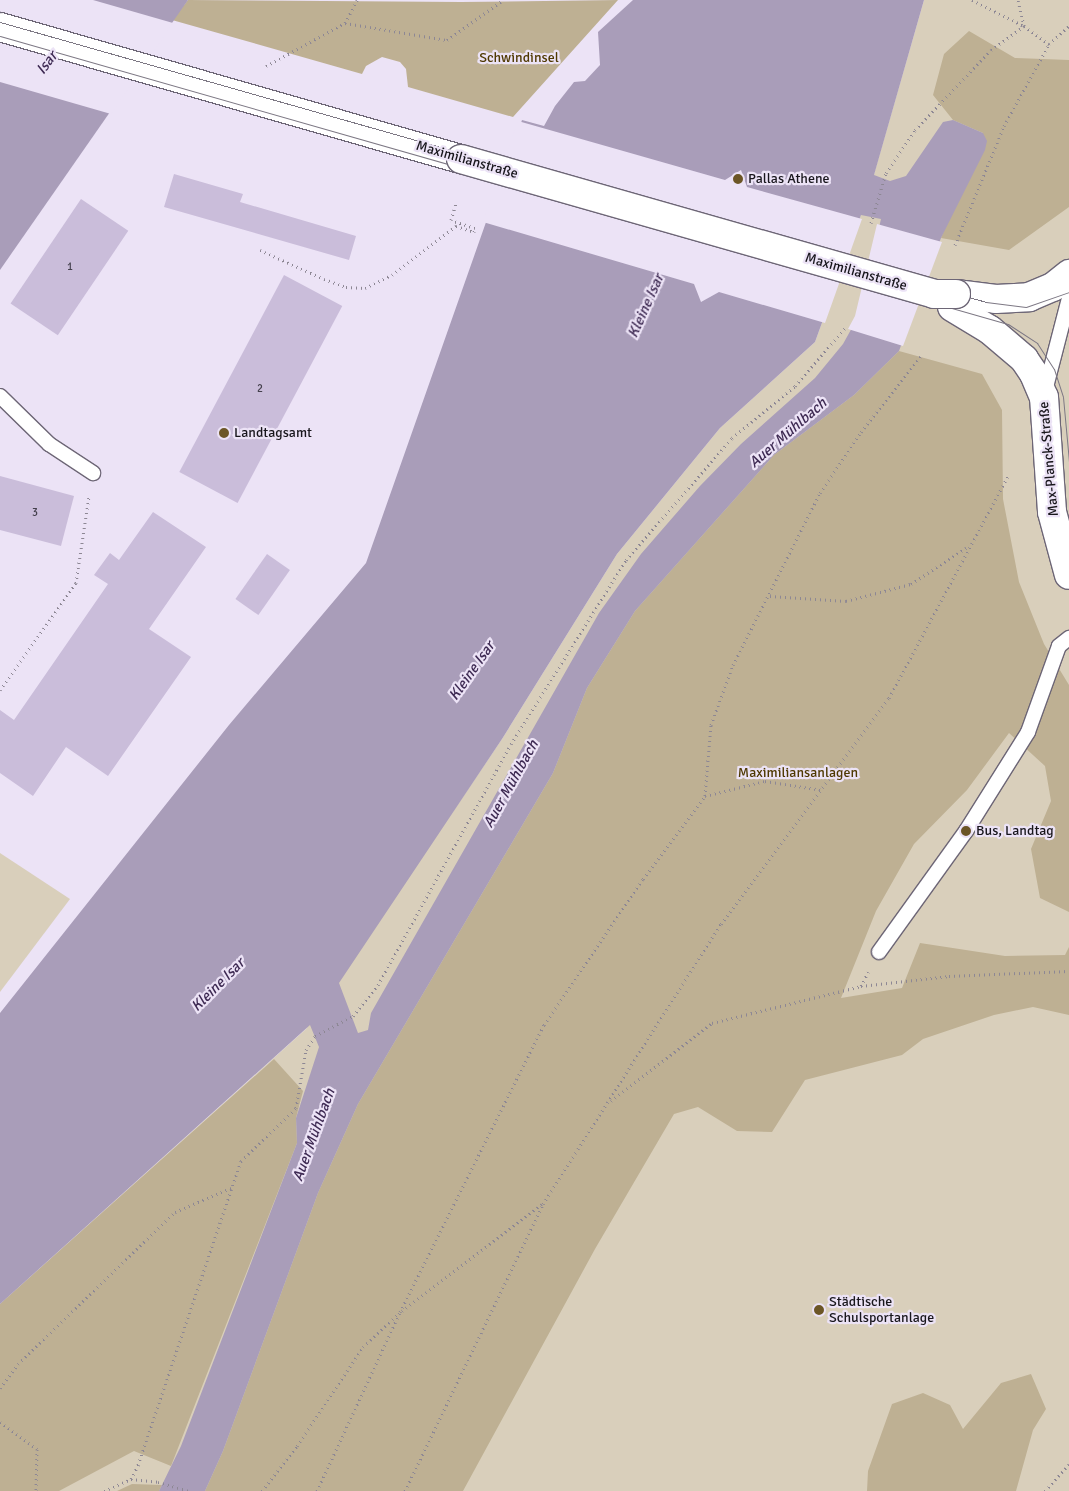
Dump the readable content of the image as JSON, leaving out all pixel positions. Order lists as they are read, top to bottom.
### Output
{
  "streets": {
    "main road": ["Maximilianstraße", "Max-Planck-Straße"]
  },
  "crossings": [
    ["Maximilianstraße", "Max-Planck-Straße"]
  ],
  "water": ["Isar", "Kleine Isar", "Auer Mühlbach"],
  "parks": ["Schwindinsel", "Maximiliansanlagen"],
  "places": [
    "Pallas Athene",
    "Landtagsamt",
    "Bus, Landtag",
    "Städtische Schulsportanlage"
  ],
  "house_numbers": ["1", "2", "3"]
}
